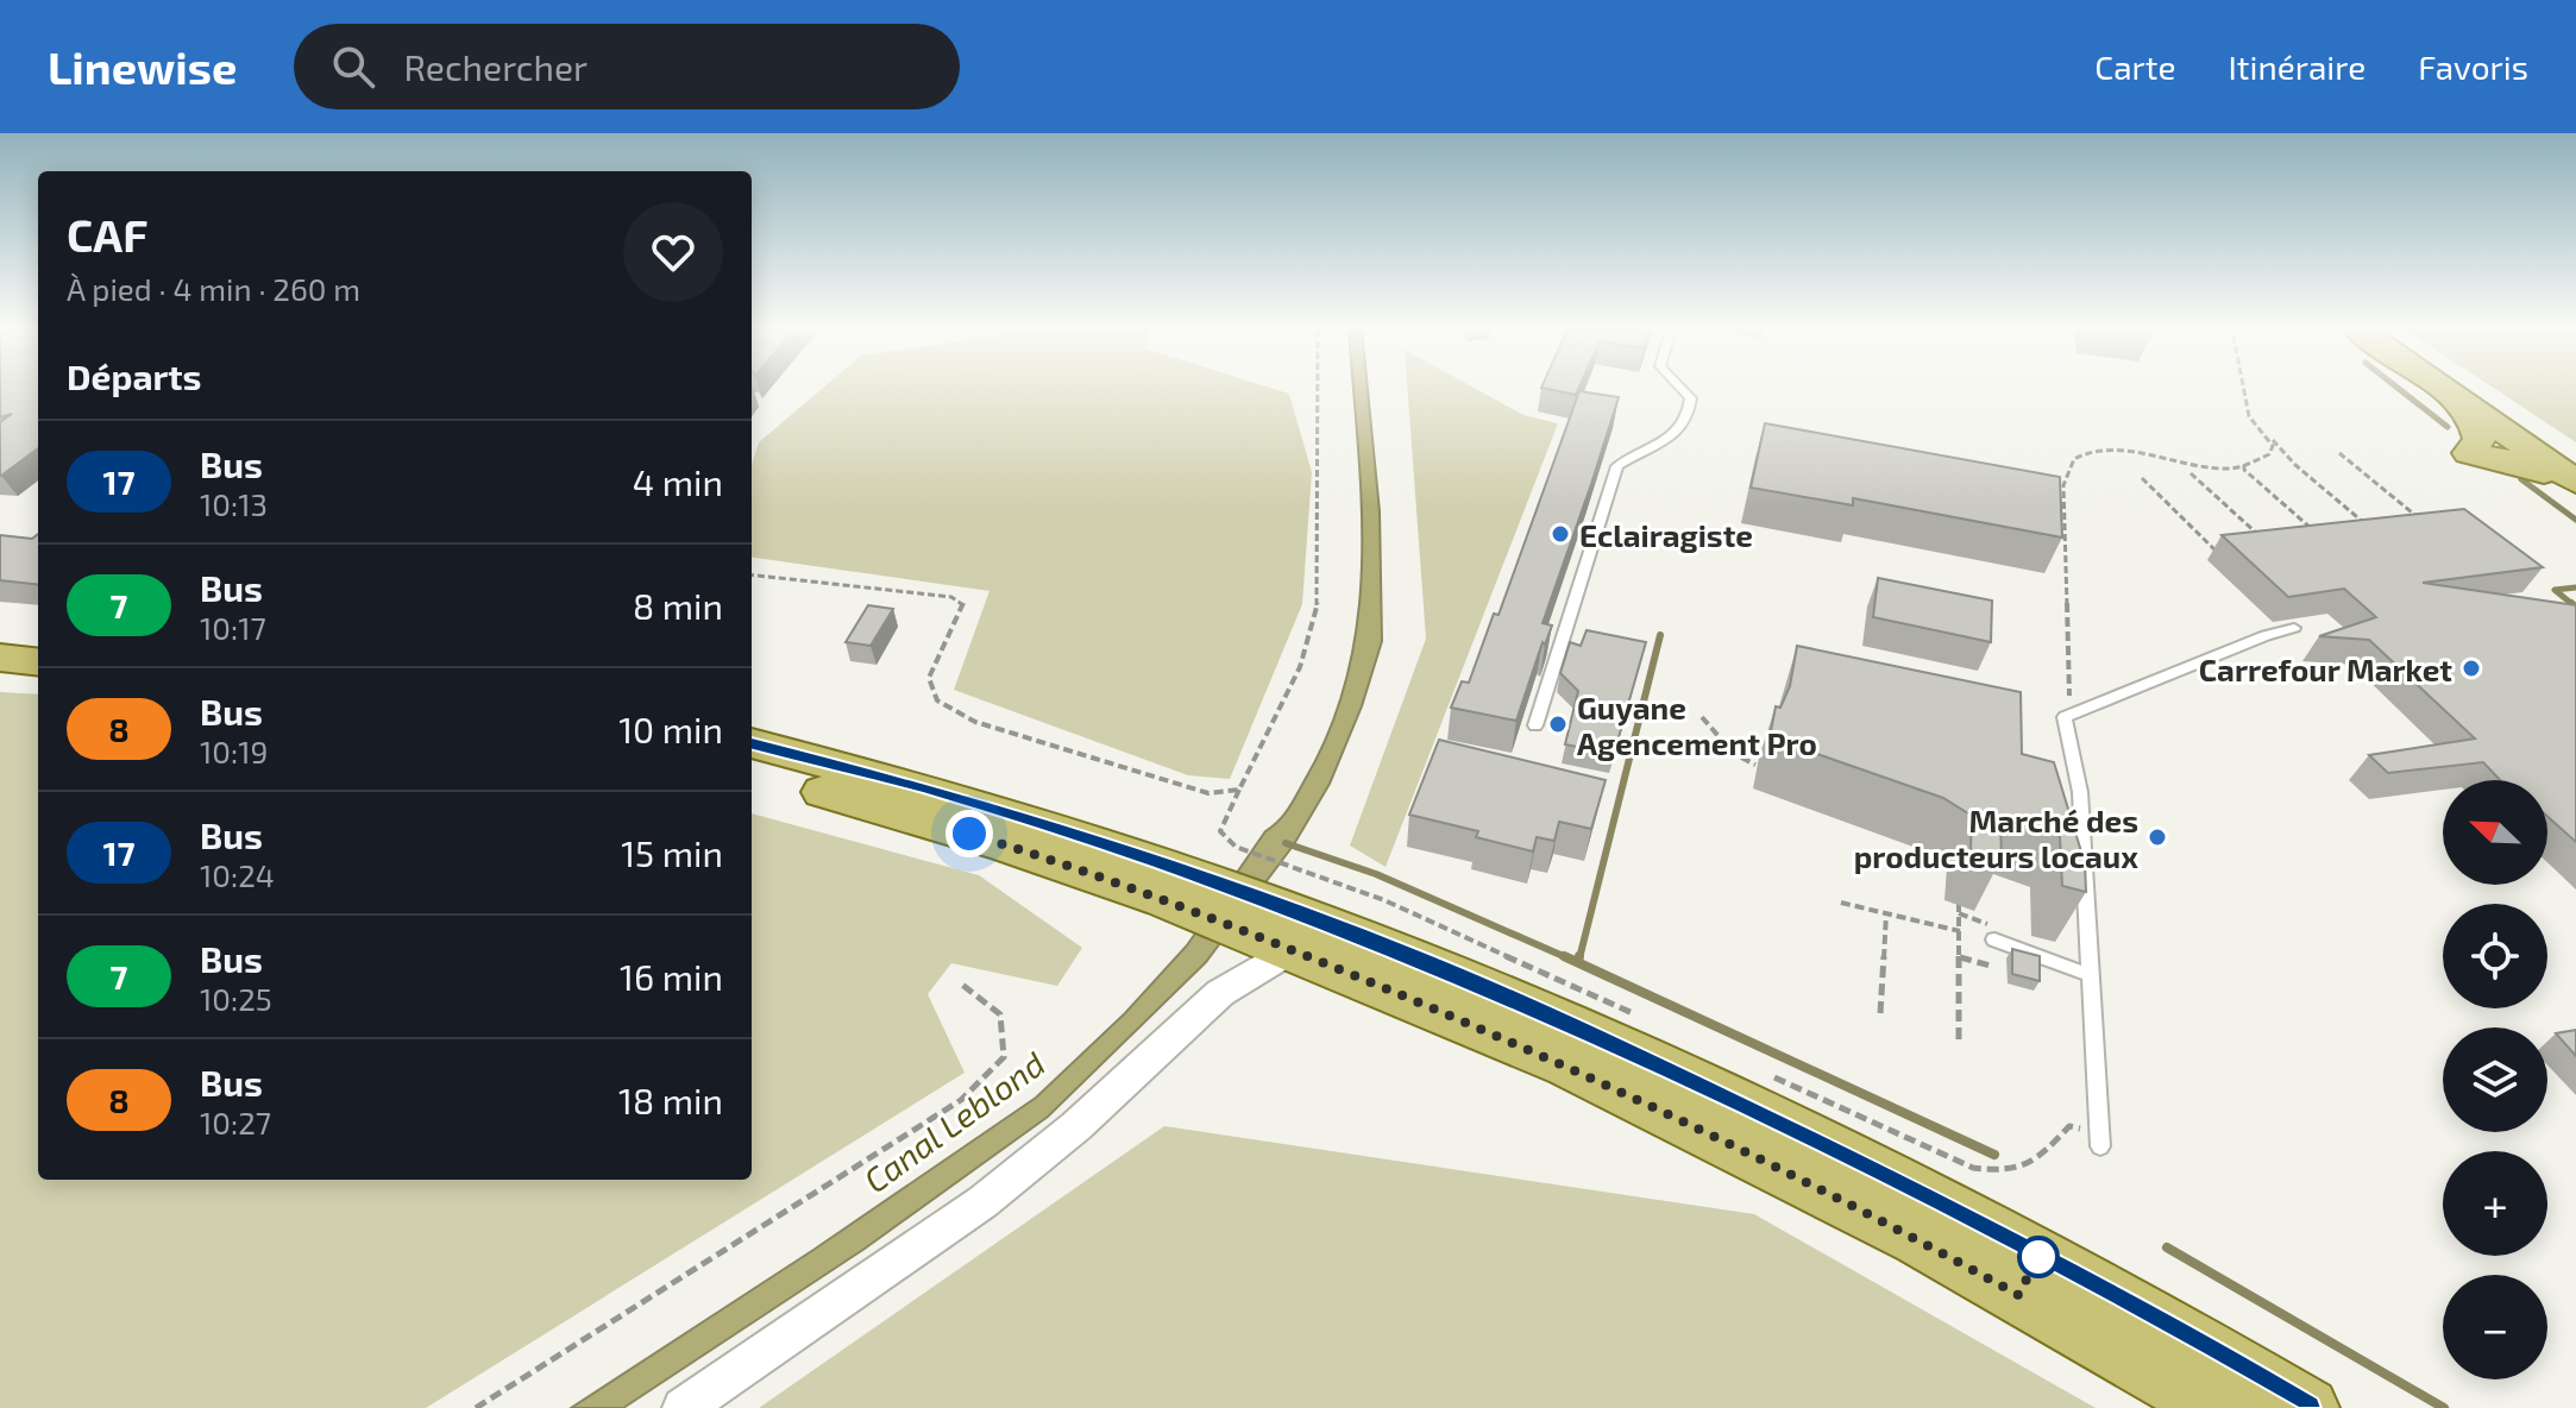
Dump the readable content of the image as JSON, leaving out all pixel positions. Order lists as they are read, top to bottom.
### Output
{
  "water": ["Canal Leblond"],
  "places": [
    "Eclairagiste",
    "Carrefour Market",
    "Guyane Agencement Pro",
    "Marché des producteurs locaux"
  ],
  "lines": ["bus line 17"],
  "north": "top left",
  "page": {
    "header": "Linewise",
    "search": "Rechercher",
    "nav": ["Carte", "Itinéraire", "Favoris"],
    "heading": [
      ["CAF", "À pied · 4 min · 260 m"],
      "Départs"
    ],
    "list": [
      {
        "mark": "17",
        "name": "Bus",
        "note": "10:13",
        "value": "4 min"
      },
      {
        "mark": "7",
        "name": "Bus",
        "note": "10:17",
        "value": "8 min"
      },
      {
        "mark": "8",
        "name": "Bus",
        "note": "10:19",
        "value": "10 min"
      },
      {
        "mark": "17",
        "name": "Bus",
        "note": "10:24",
        "value": "15 min"
      },
      {
        "mark": "7",
        "name": "Bus",
        "note": "10:25",
        "value": "16 min"
      },
      {
        "mark": "8",
        "name": "Bus",
        "note": "10:27",
        "value": "18 min"
      }
    ],
    "map_buttons": ["+", "−"]
  }
}
